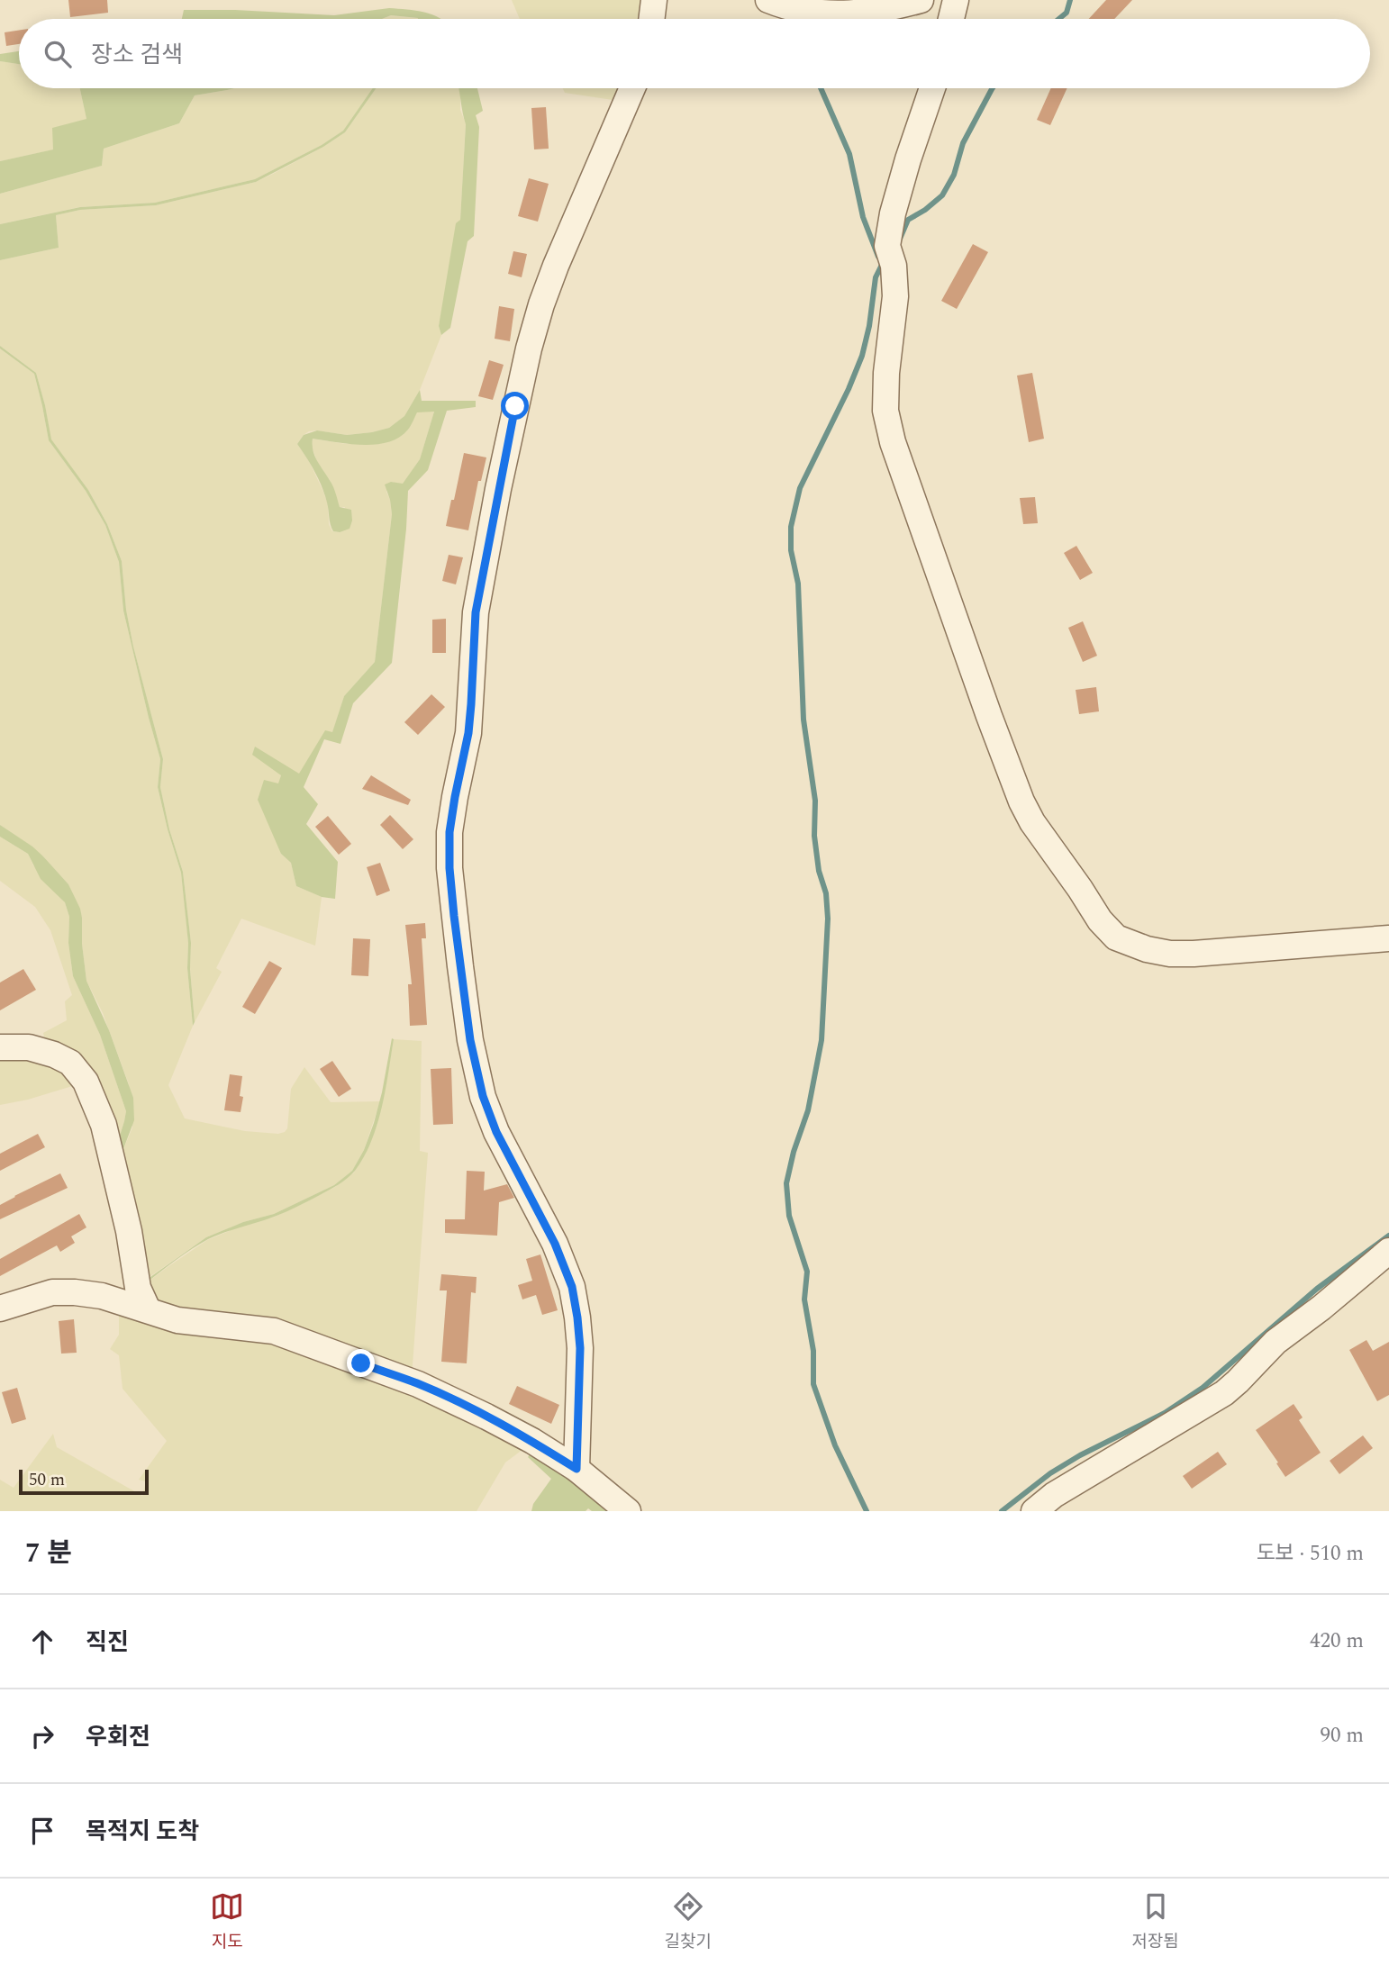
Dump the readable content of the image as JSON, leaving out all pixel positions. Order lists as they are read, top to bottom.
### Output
{
  "scale_bar": "50 m",
  "page": {
    "search": "장소 검색",
    "scale": "50 m",
    "heading": ["7 분", "도보 · 510 m"],
    "list": [
      ["직진", "420 m"],
      ["우회전", "90 m"],
      "목적지 도착"
    ],
    "nav": ["지도", "길찾기", "저장됨"]
  }
}
